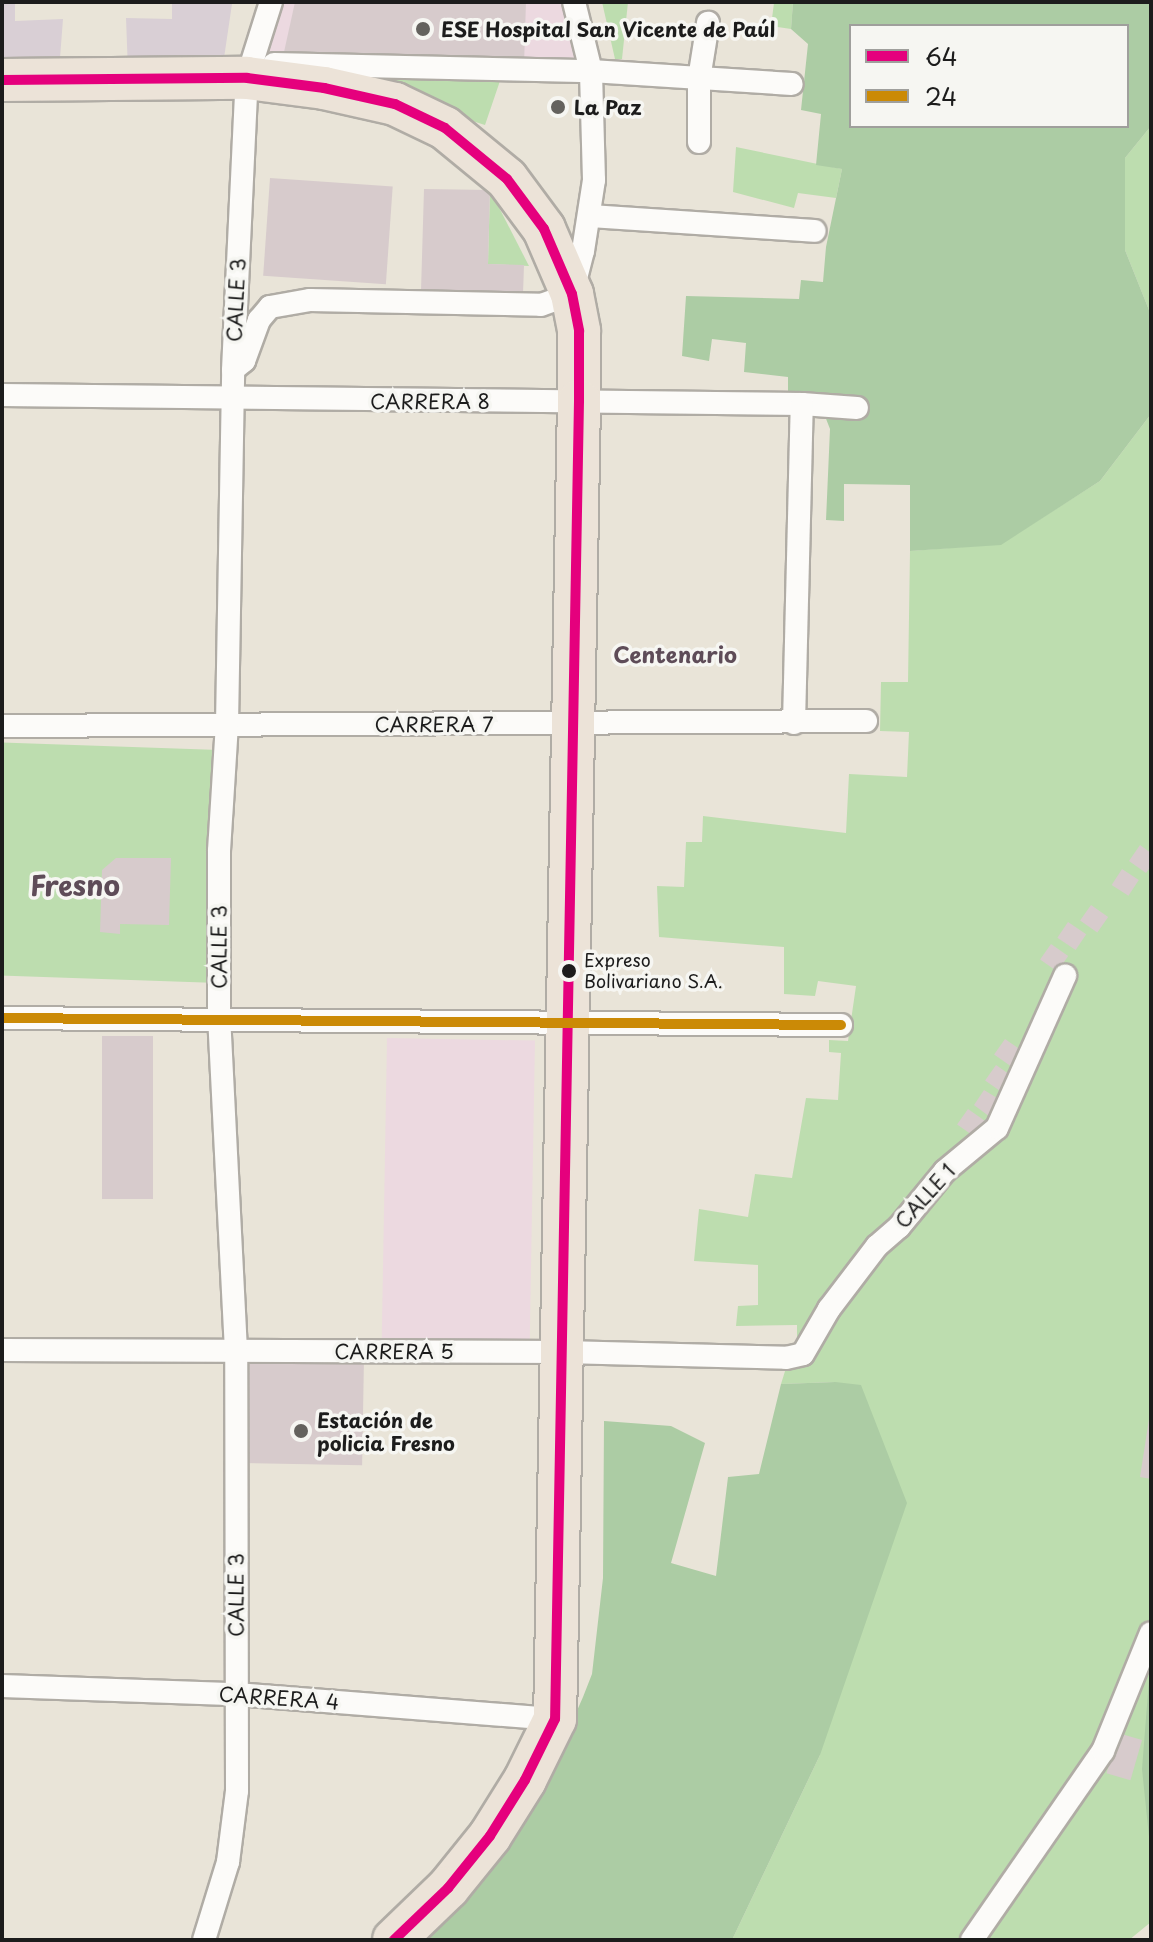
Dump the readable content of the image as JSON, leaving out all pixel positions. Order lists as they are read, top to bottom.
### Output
{
  "streets": {
    "street": [
      "CALLE 3",
      "CARRERA 8",
      "CARRERA 7",
      "CALLE 1",
      "CARRERA 5",
      "CARRERA 4"
    ]
  },
  "crossings": [
    ["CALLE 3", "CARRERA 8"],
    ["CALLE 3", "CARRERA 7"],
    ["CALLE 3", "CARRERA 5"],
    ["CALLE 3", "CARRERA 4"],
    ["CALLE 1", "CARRERA 5"]
  ],
  "districts": ["Centenario", "Fresno"],
  "places": [
    "ESE Hospital San Vicente de Paúl",
    "La Paz",
    "Expreso Bolivariano S.A.",
    "Estación de policia Fresno"
  ],
  "lines": ["transit line 64", "transit line 24"],
  "legend": ["64", "24"]
}
